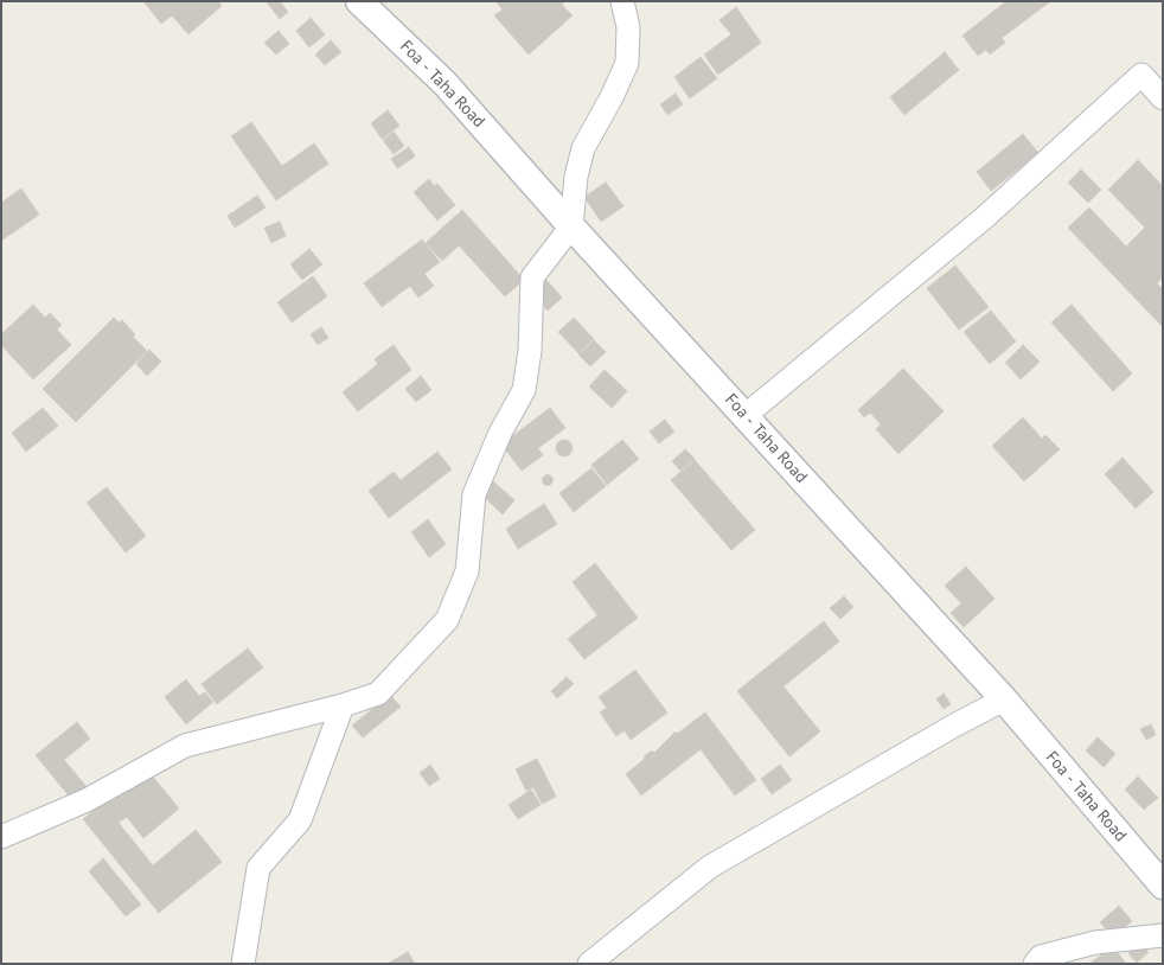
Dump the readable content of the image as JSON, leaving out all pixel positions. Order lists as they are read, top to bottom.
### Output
{
  "streets": {
    "street": ["Foa - Taha Road"]
  }
}
